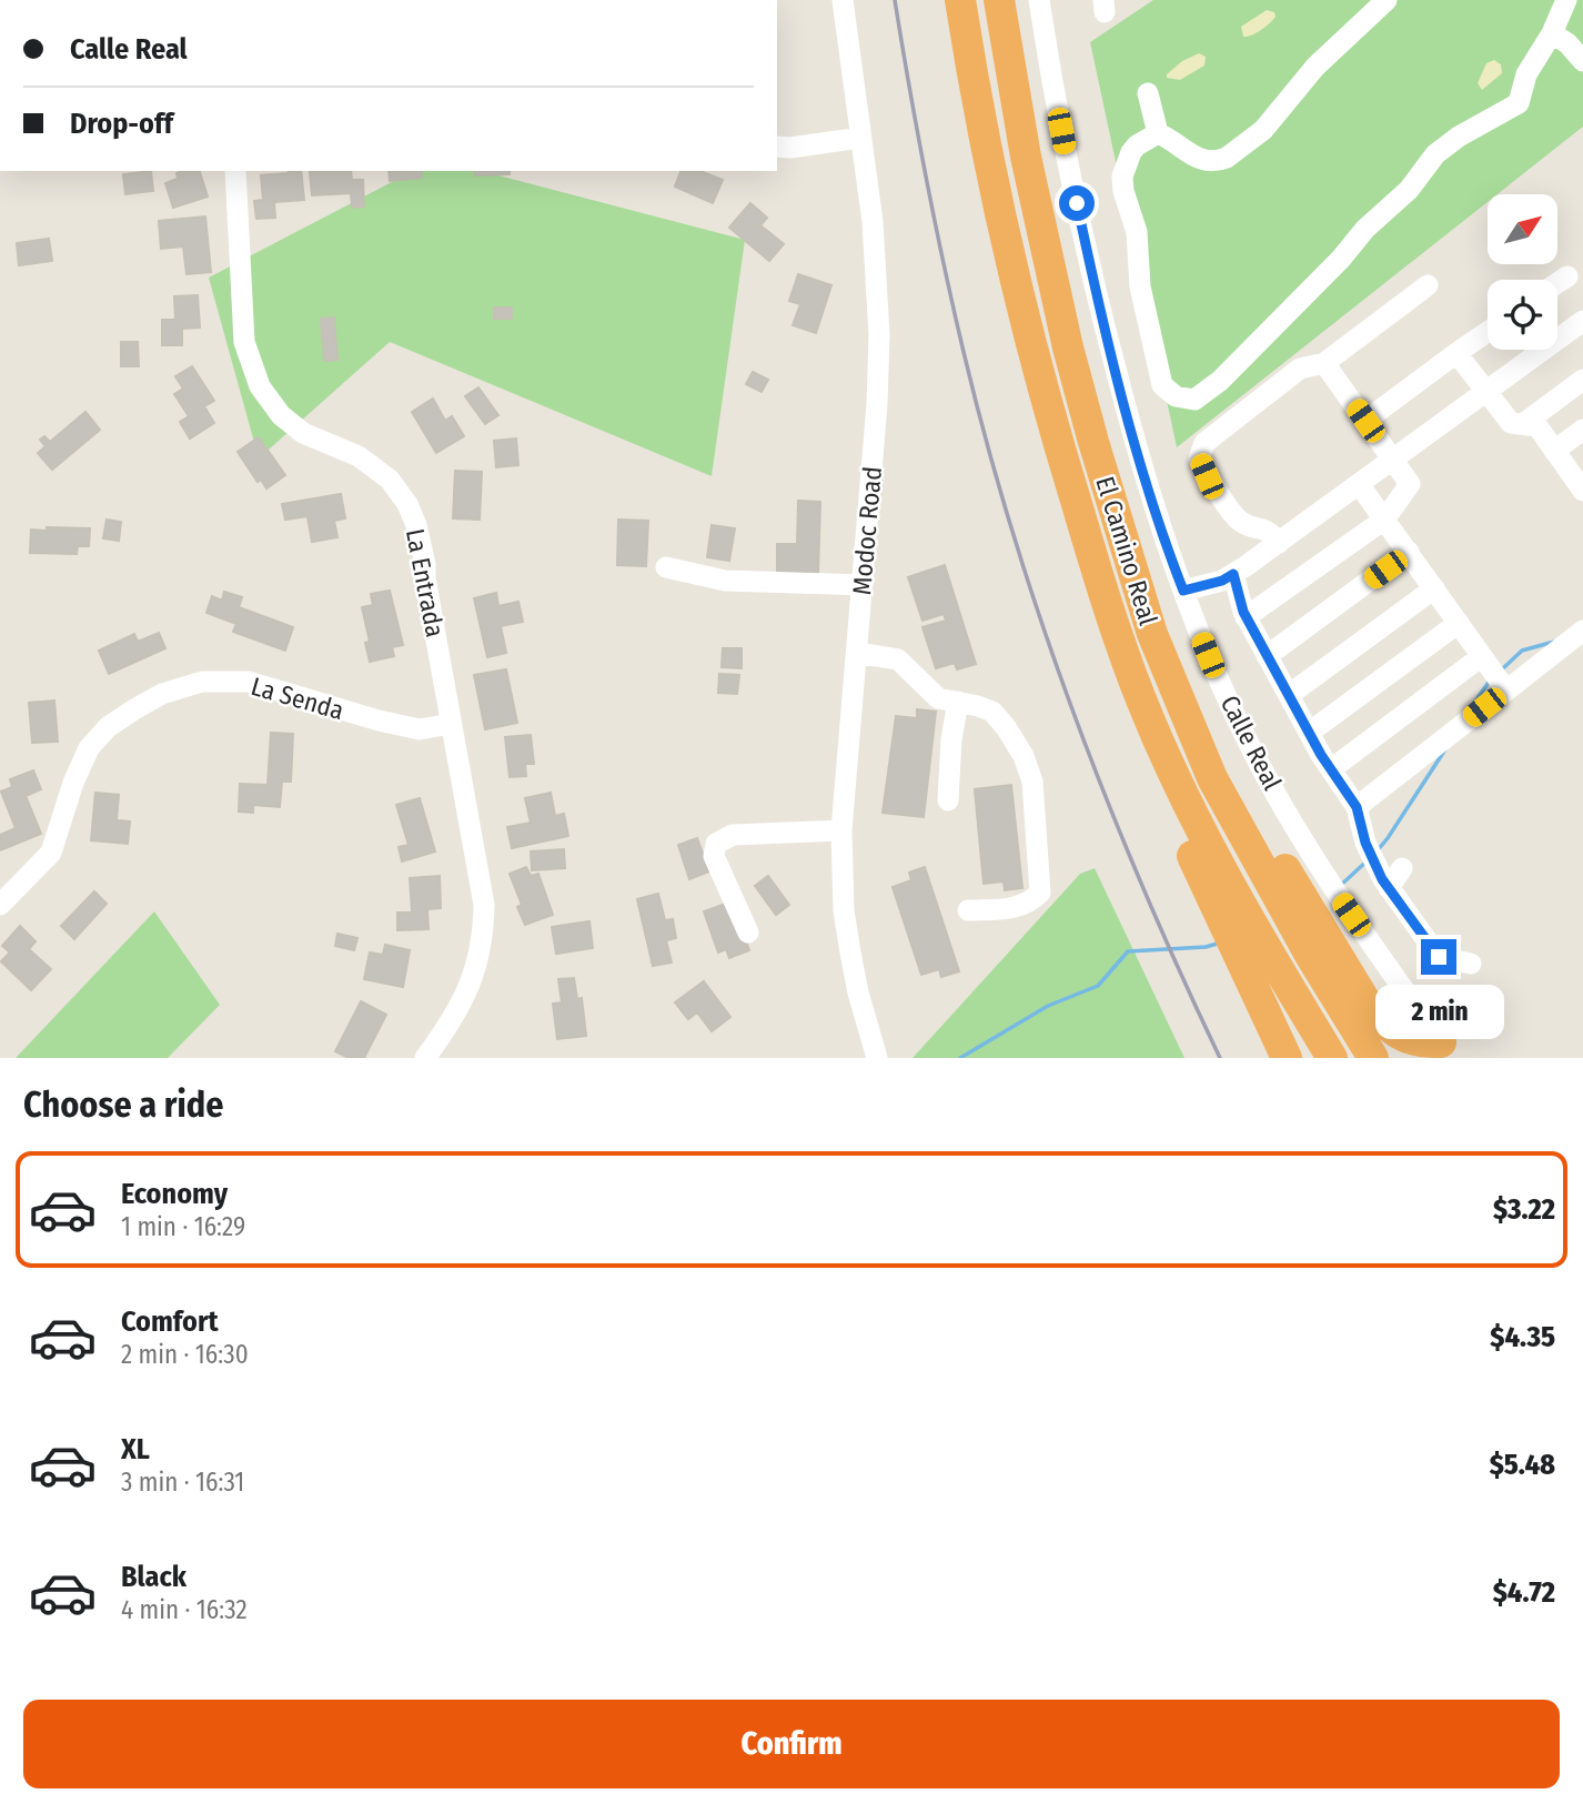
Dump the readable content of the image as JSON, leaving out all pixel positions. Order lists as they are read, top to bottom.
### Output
{
  "streets": {
    "highway": ["El Camino Real"],
    "street": [
      "Modoc Road",
      "La Entrada",
      "La Senda",
      "Calle Real"
    ]
  },
  "crossings": [
    ["La Entrada", "La Senda"]
  ],
  "north": "top right",
  "page": {
    "banner": ["Calle Real", "Drop-off"],
    "bubble": "2 min",
    "heading": "Choose a ride",
    "list": [
      {
        "name": "Economy",
        "note": "1 min · 16:29",
        "value": "$3.22"
      },
      {
        "name": "Comfort",
        "note": "2 min · 16:30",
        "value": "$4.35"
      },
      {
        "name": "XL",
        "note": "3 min · 16:31",
        "value": "$5.48"
      },
      {
        "name": "Black",
        "note": "4 min · 16:32",
        "value": "$4.72"
      }
    ],
    "buttons": "Confirm"
  }
}
